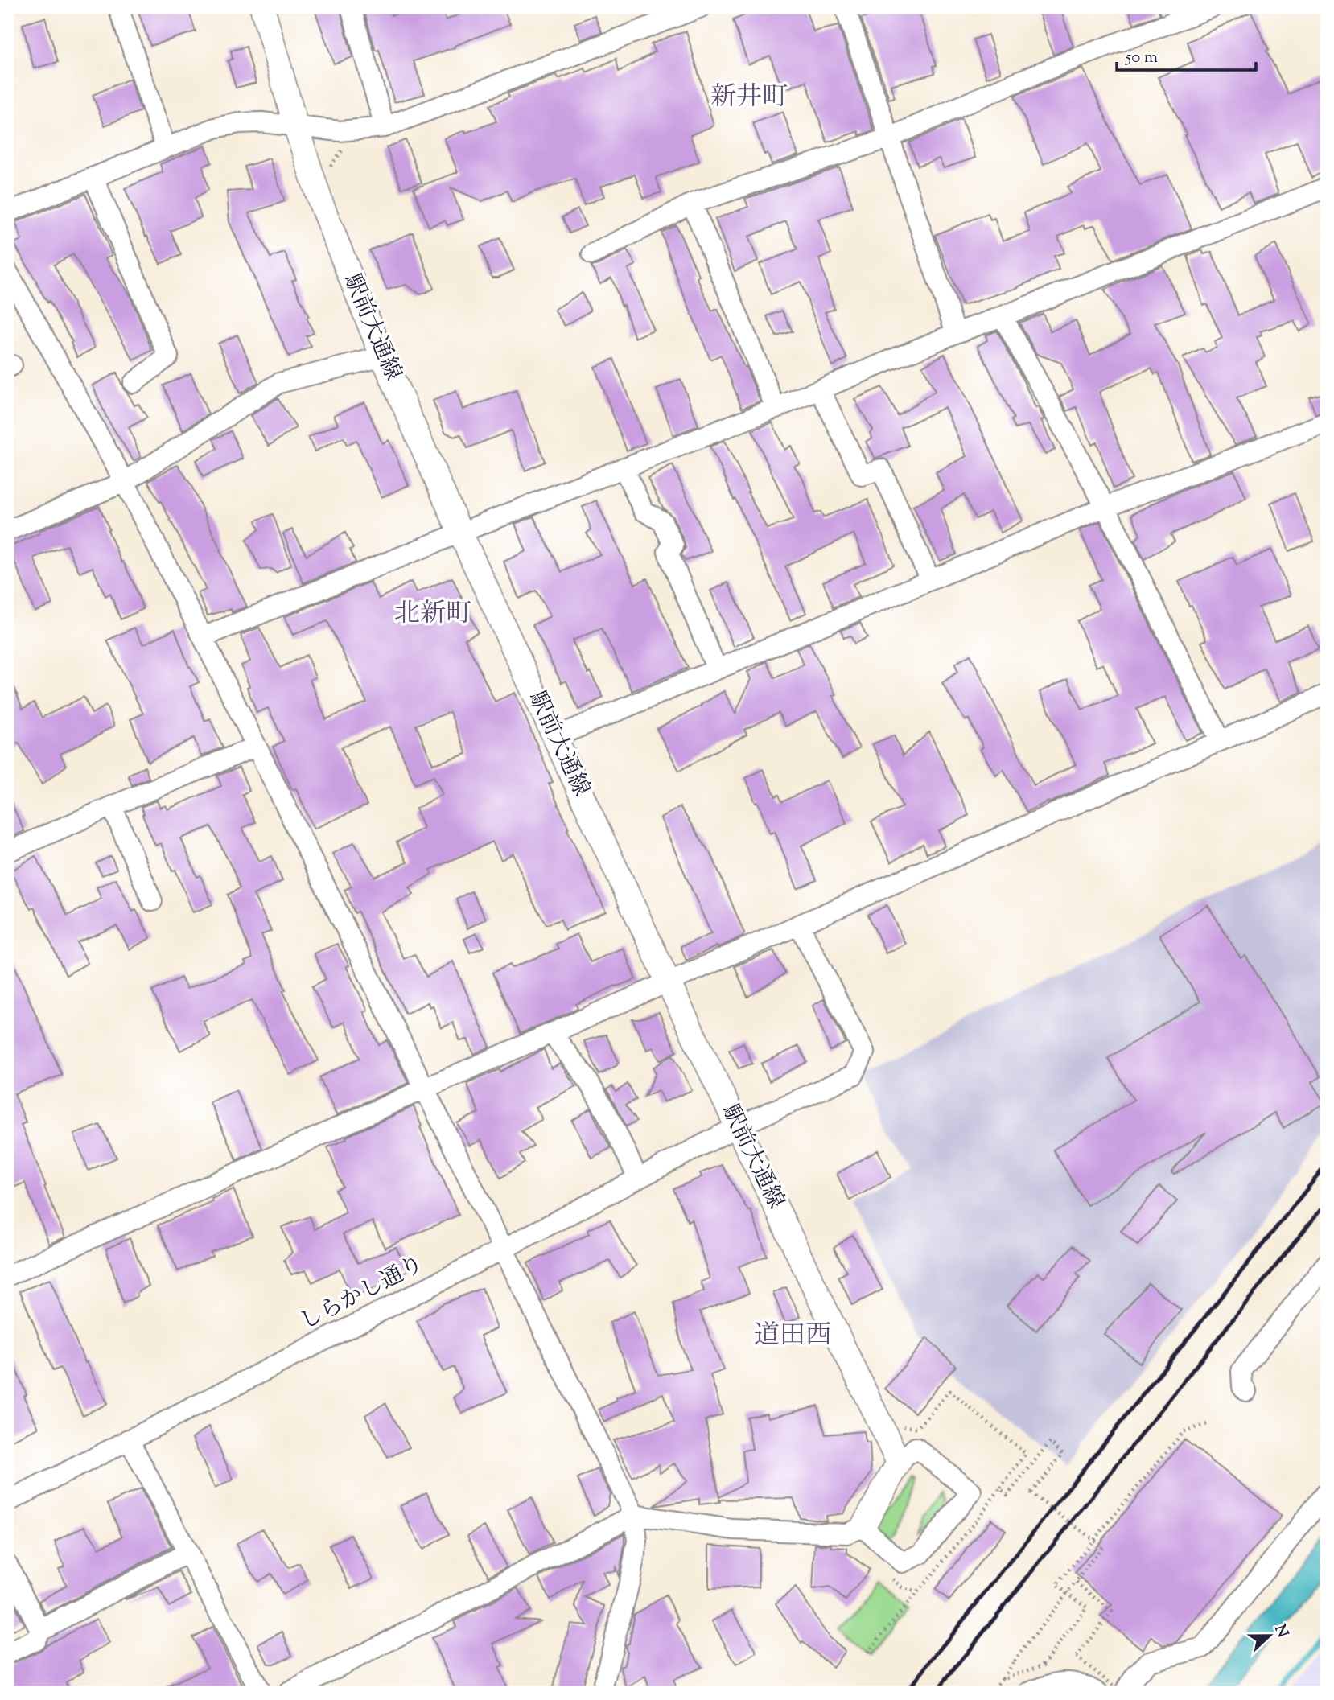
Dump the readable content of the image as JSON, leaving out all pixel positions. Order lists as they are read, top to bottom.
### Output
{
  "streets": {
    "main road": ["駅前大通線"],
    "street": ["しらかし通り"]
  },
  "crossings": [
    ["駅前大通線", "しらかし通り"]
  ],
  "districts": ["新井町", "北新町", "道田西"],
  "scale_bar": "50 m",
  "north": "right"
}
